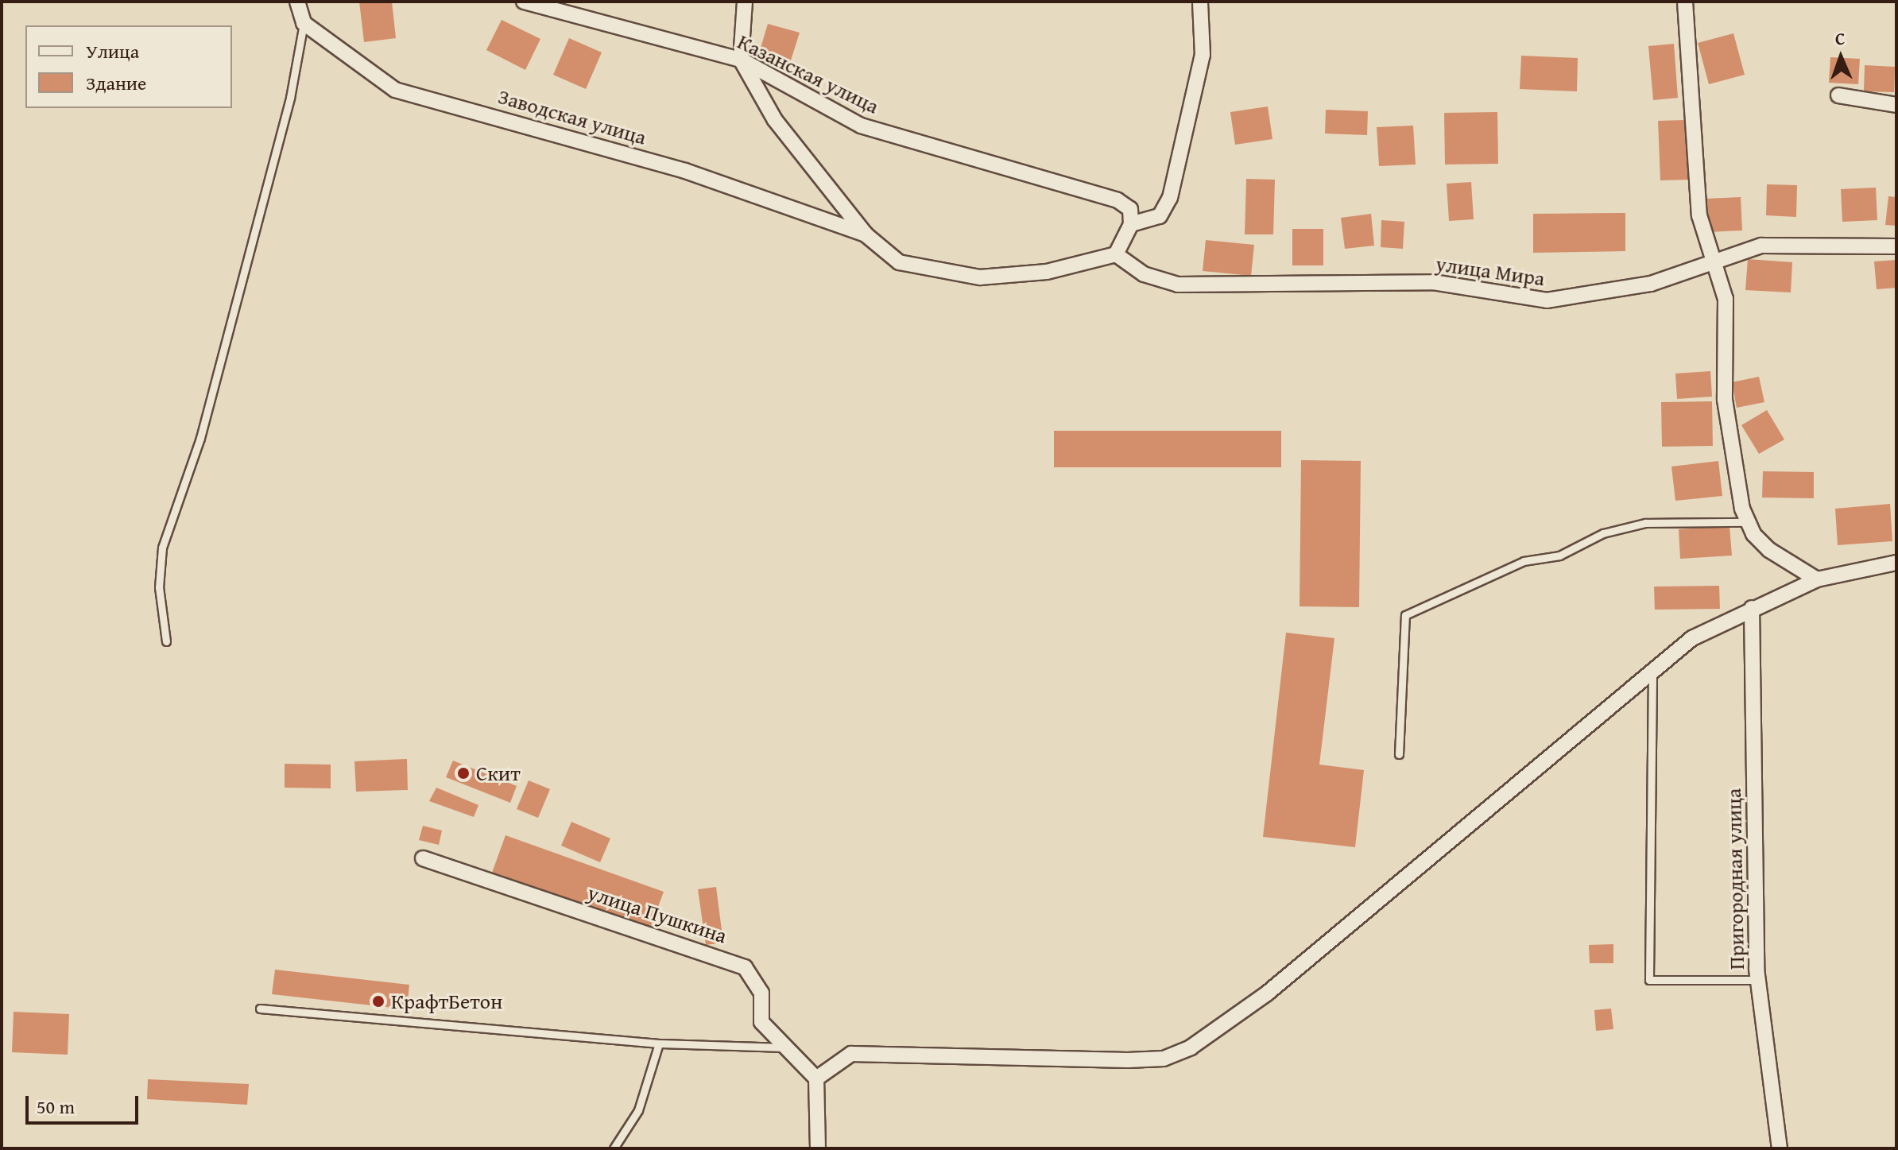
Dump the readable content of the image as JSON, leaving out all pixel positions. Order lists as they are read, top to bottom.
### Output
{
  "streets": {
    "street": [
      "Казанская улица",
      "Заводская улица",
      "улица Мира",
      "Пригородная улица",
      "улица Пушкина"
    ]
  },
  "places": ["Скит", "КрафтБетон"],
  "legend": ["Улица", "Здание"],
  "scale_bar": "50 m",
  "north": "top"
}
